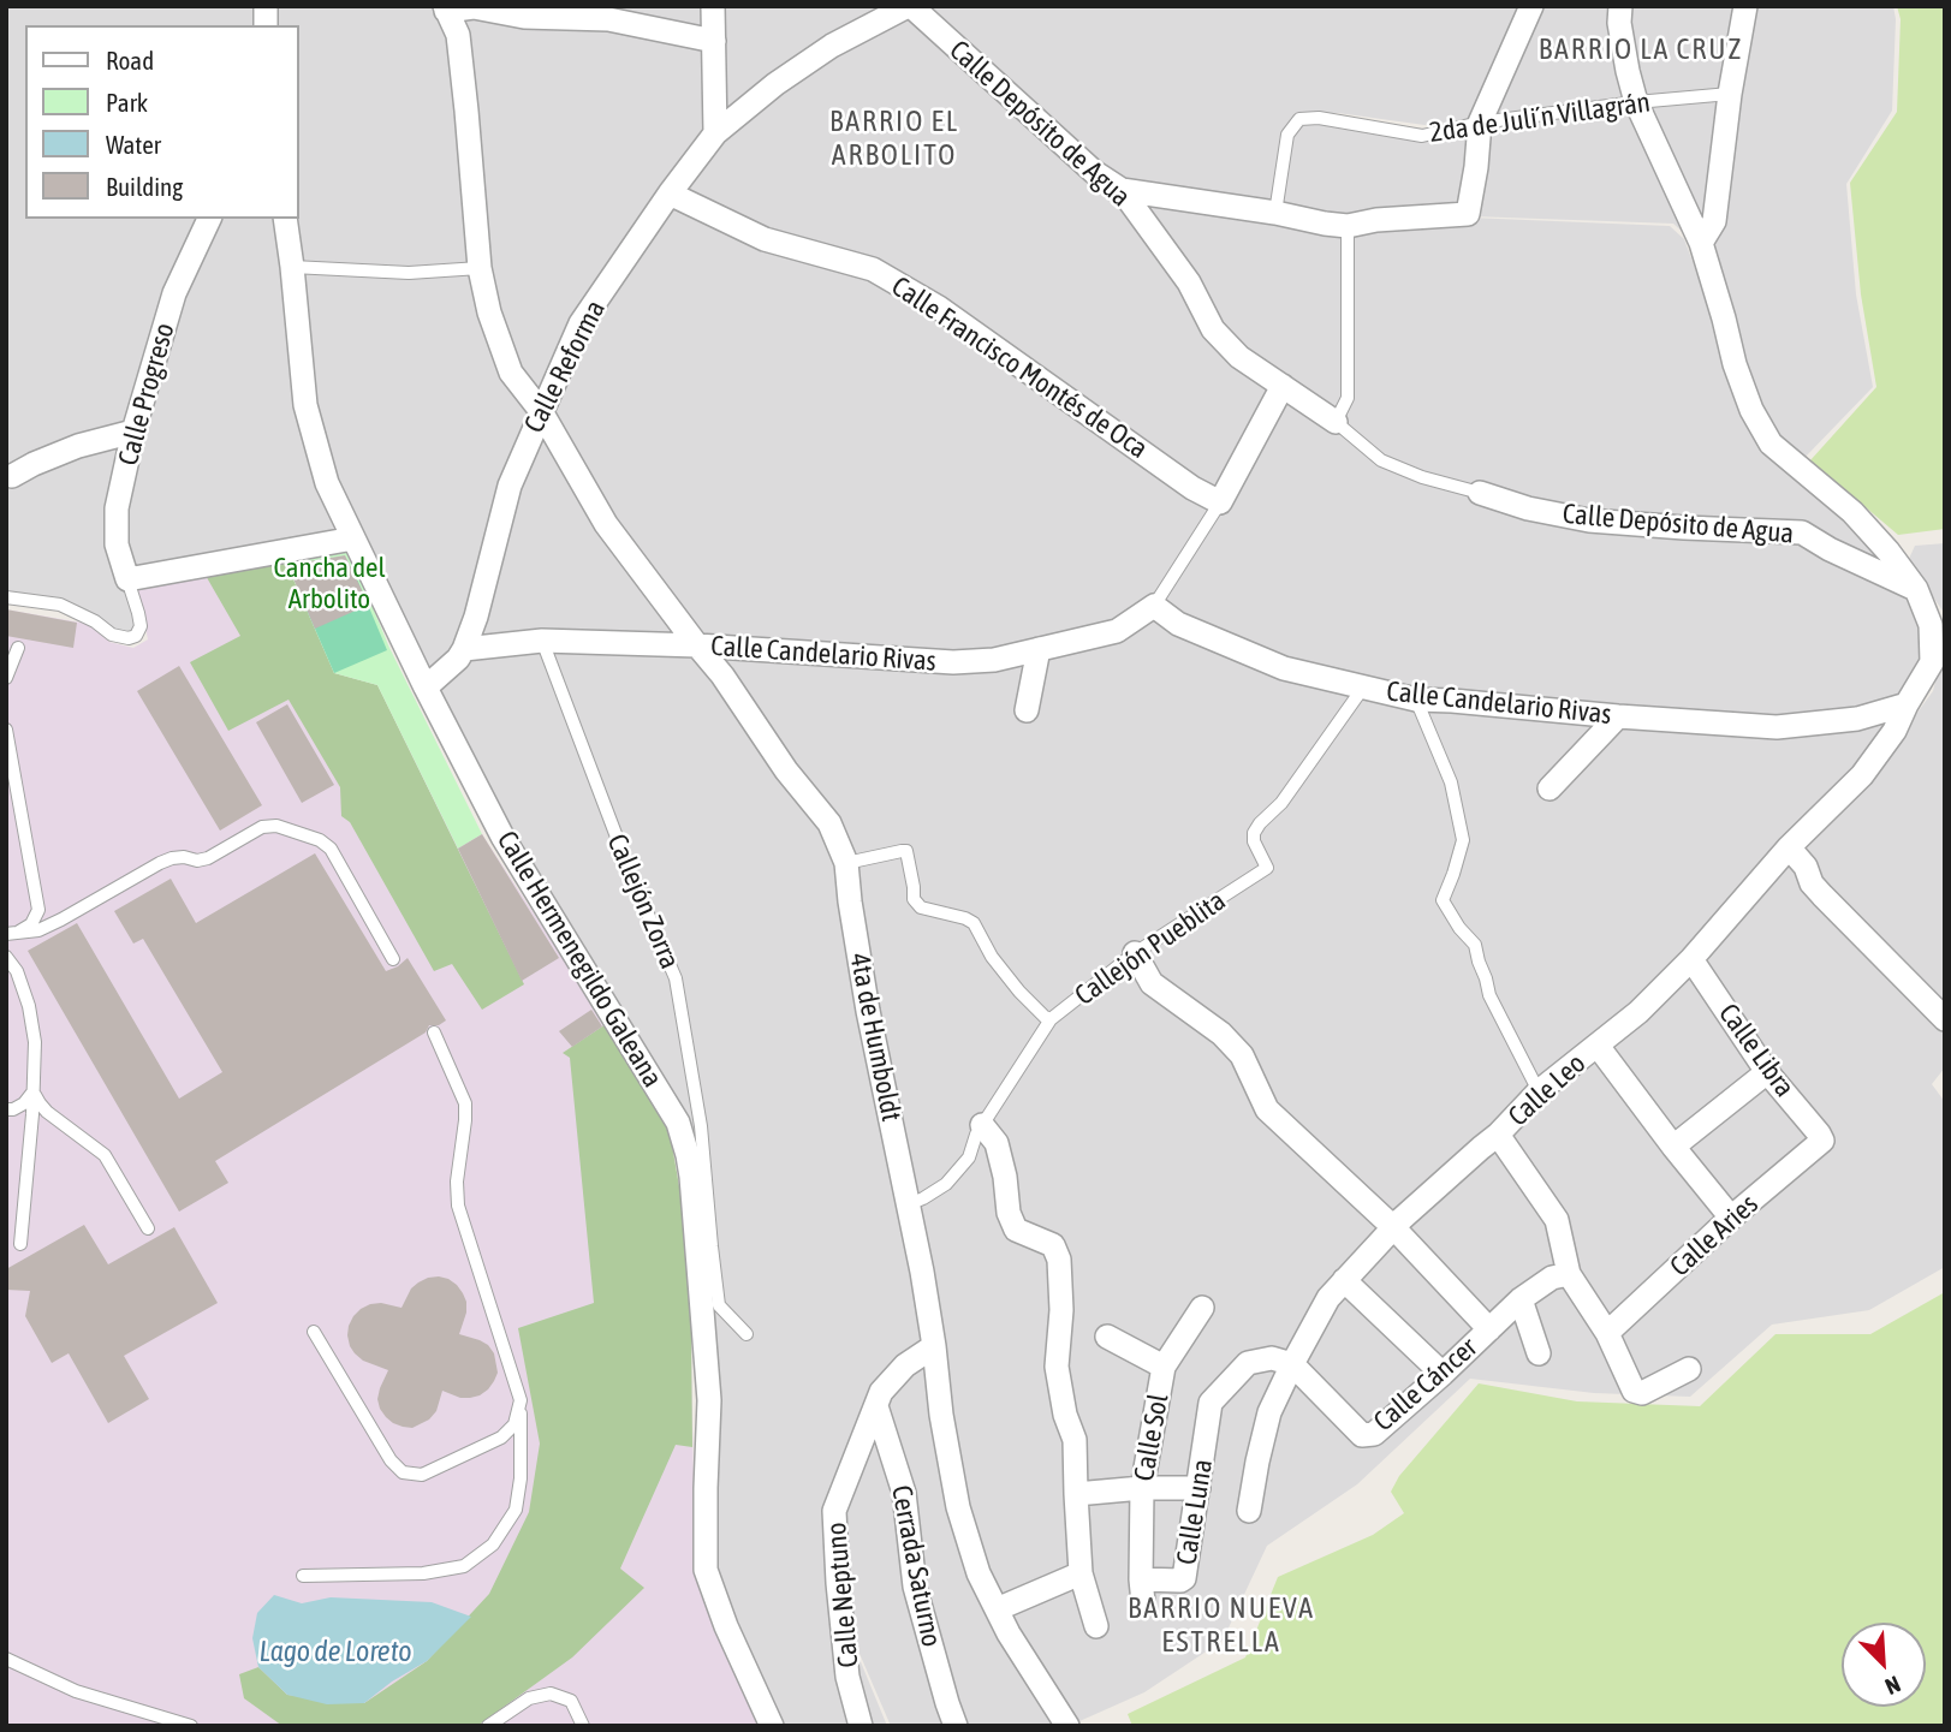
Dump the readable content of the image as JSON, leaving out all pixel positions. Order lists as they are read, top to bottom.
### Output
{
  "streets": {
    "street": [
      "Calle Depósito de Agua",
      "Calle Reforma",
      "Calle Francisco Montés de Oca",
      "Calle Progreso",
      "Calle Candelario Rivas",
      "Calle Hermenegildo Galeana",
      "4ta de Humboldt",
      "Calle Libra",
      "Calle Leo",
      "Calle Aries",
      "Calle Cáncer",
      "Calle Sol",
      "Calle Luna",
      "Cerrada Saturno",
      "Calle Neptuno"
    ],
    "lane": ["2da de Juli´n Villagrán", "Callejón Zorra", "Callejón Pueblita"]
  },
  "crossings": [
    ["2da de Juli´n Villagrán", "Calle Leo"],
    ["Calle Depósito de Agua", "Calle Reforma"],
    ["Calle Depósito de Agua", "Calle Leo"],
    ["Calle Reforma", "Calle Francisco Montés de Oca"],
    ["Calle Reforma", "Calle Candelario Rivas"],
    ["Calle Reforma", "Calle Hermenegildo Galeana"],
    ["Calle Reforma", "4ta de Humboldt"],
    ["Calle Candelario Rivas", "Callejón Zorra"],
    ["Calle Candelario Rivas", "Callejón Pueblita"],
    ["Calle Candelario Rivas", "4ta de Humboldt"],
    ["Calle Candelario Rivas", "Calle Leo"],
    ["Callejón Zorra", "Calle Hermenegildo Galeana"],
    ["Callejón Pueblita", "4ta de Humboldt"],
    ["4ta de Humboldt", "Calle Neptuno"],
    ["Calle Libra", "Calle Leo"],
    ["Calle Libra", "Calle Aries"],
    ["Calle Leo", "Calle Cáncer"],
    ["Calle Leo", "Calle Luna"],
    ["Calle Cáncer", "Calle Luna"],
    ["Calle Sol", "Calle Luna"],
    ["Cerrada Saturno", "Calle Neptuno"]
  ],
  "districts": ["BARRIO LA CRUZ", "BARRIO EL ARBOLITO", "BARRIO NUEVA ESTRELLA"],
  "water": ["Lago de Loreto"],
  "parks": ["Cancha del Arbolito"],
  "legend": [
    "Road",
    "Park",
    "Water",
    "Building"
  ],
  "north": "bottom right"
}
